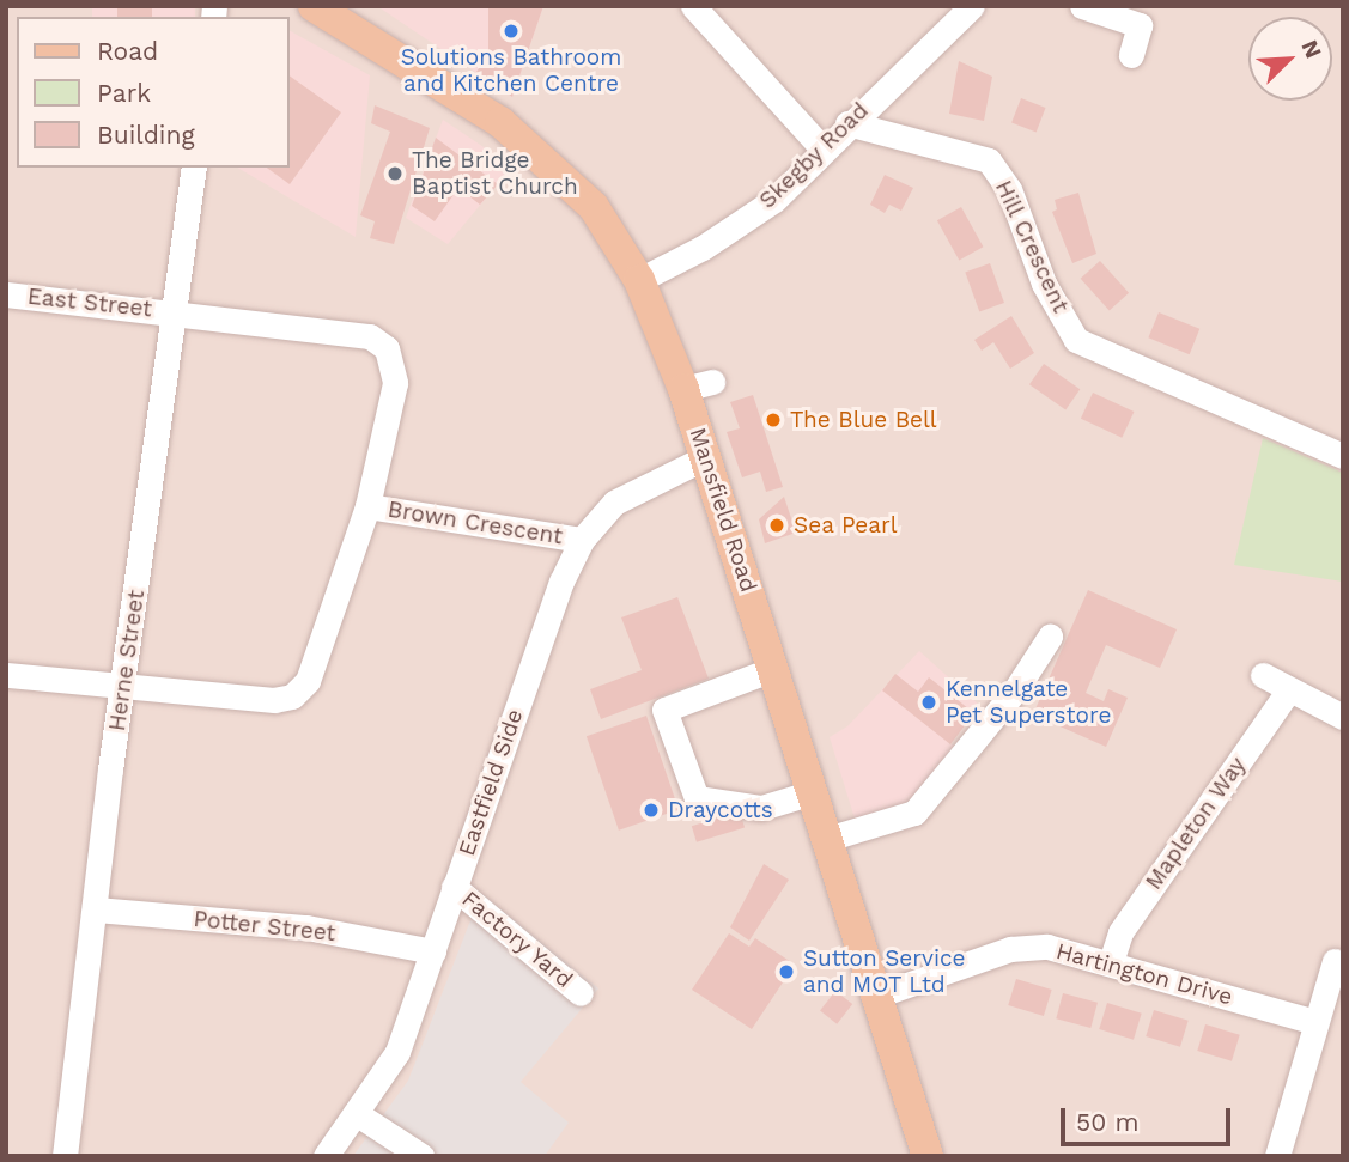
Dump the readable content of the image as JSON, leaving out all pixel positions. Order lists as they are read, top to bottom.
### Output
{
  "streets": {
    "main road": ["Mansfield Road"],
    "street": [
      "Skegby Road",
      "Hill Crescent",
      "East Street",
      "Brown Crescent",
      "Herne Street",
      "Eastfield Side",
      "Mapleton Way",
      "Potter Street",
      "Factory Yard",
      "Hartington Drive"
    ]
  },
  "crossings": [
    ["Skegby Road", "Hill Crescent"],
    ["Skegby Road", "Mansfield Road"],
    ["East Street", "Brown Crescent"],
    ["East Street", "Herne Street"],
    ["Mansfield Road", "Eastfield Side"],
    ["Mansfield Road", "Hartington Drive"],
    ["Brown Crescent", "Herne Street"],
    ["Brown Crescent", "Eastfield Side"],
    ["Herne Street", "Potter Street"],
    ["Eastfield Side", "Potter Street"],
    ["Eastfield Side", "Factory Yard"],
    ["Mapleton Way", "Hartington Drive"]
  ],
  "places": [
    "Solutions Bathroom and Kitchen Centre",
    "The Bridge Baptist Church",
    "The Blue Bell",
    "Sea Pearl",
    "Kennelgate Pet Superstore",
    "Draycotts",
    "Sutton Service and MOT Ltd"
  ],
  "legend": ["Road", "Park", "Building"],
  "scale_bar": "50 m",
  "north": "top right"
}
